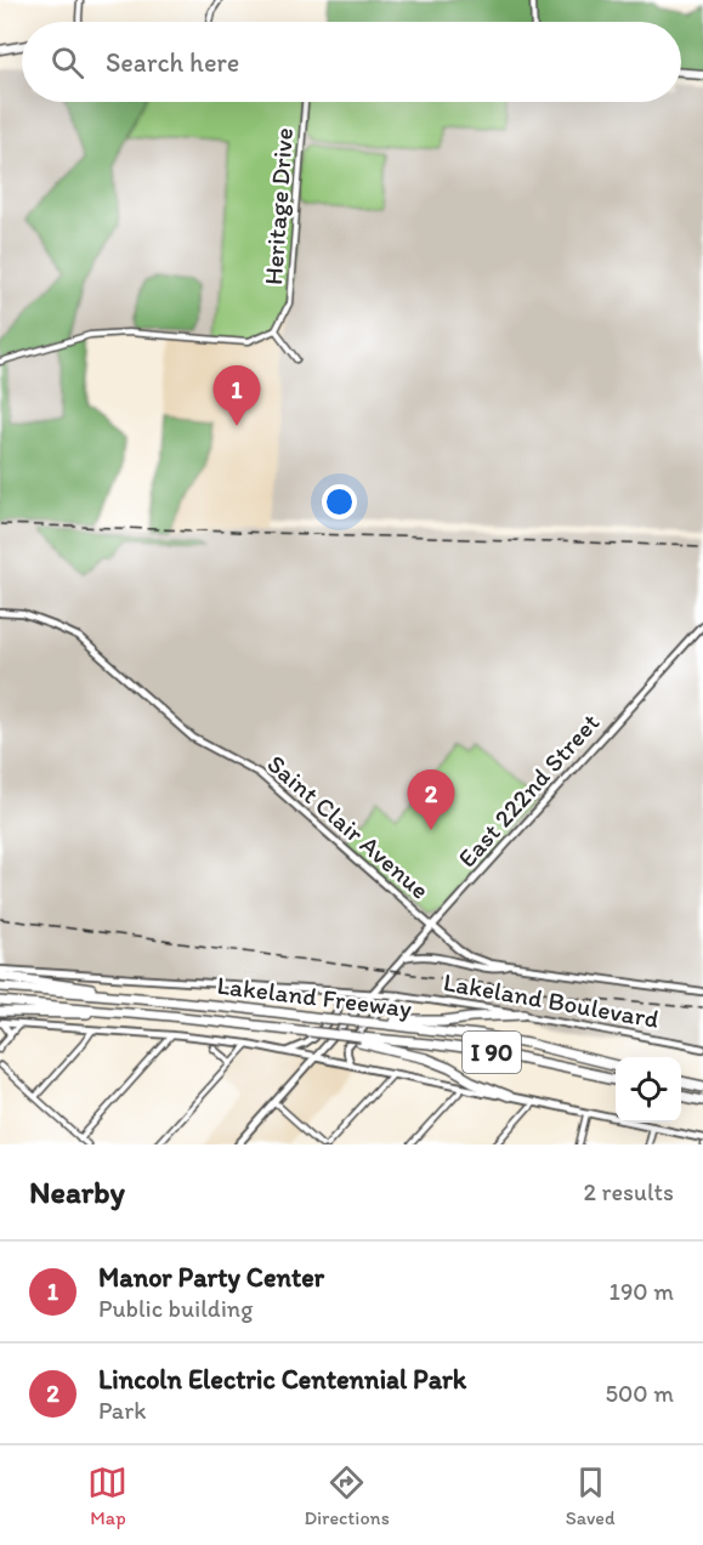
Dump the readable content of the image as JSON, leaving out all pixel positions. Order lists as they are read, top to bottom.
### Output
{
  "streets": {
    "highway": ["Lakeland Freeway", "I 90"],
    "street": [
      "Heritage Drive",
      "East 222nd Street",
      "Saint Clair Avenue",
      "Lakeland Boulevard"
    ]
  },
  "crossings": [
    ["East 222nd Street", "Saint Clair Avenue"],
    ["East 222nd Street", "Lakeland Boulevard"]
  ],
  "page": {
    "search": "Search here",
    "pins": ["1", "2"],
    "heading": ["Nearby", "2 results"],
    "list": [
      {
        "mark": "1",
        "name": "Manor Party Center",
        "note": "Public building",
        "value": "190 m"
      },
      {
        "mark": "2",
        "name": "Lincoln Electric Centennial Park",
        "note": "Park",
        "value": "500 m"
      }
    ],
    "nav": ["Map", "Directions", "Saved"]
  }
}
